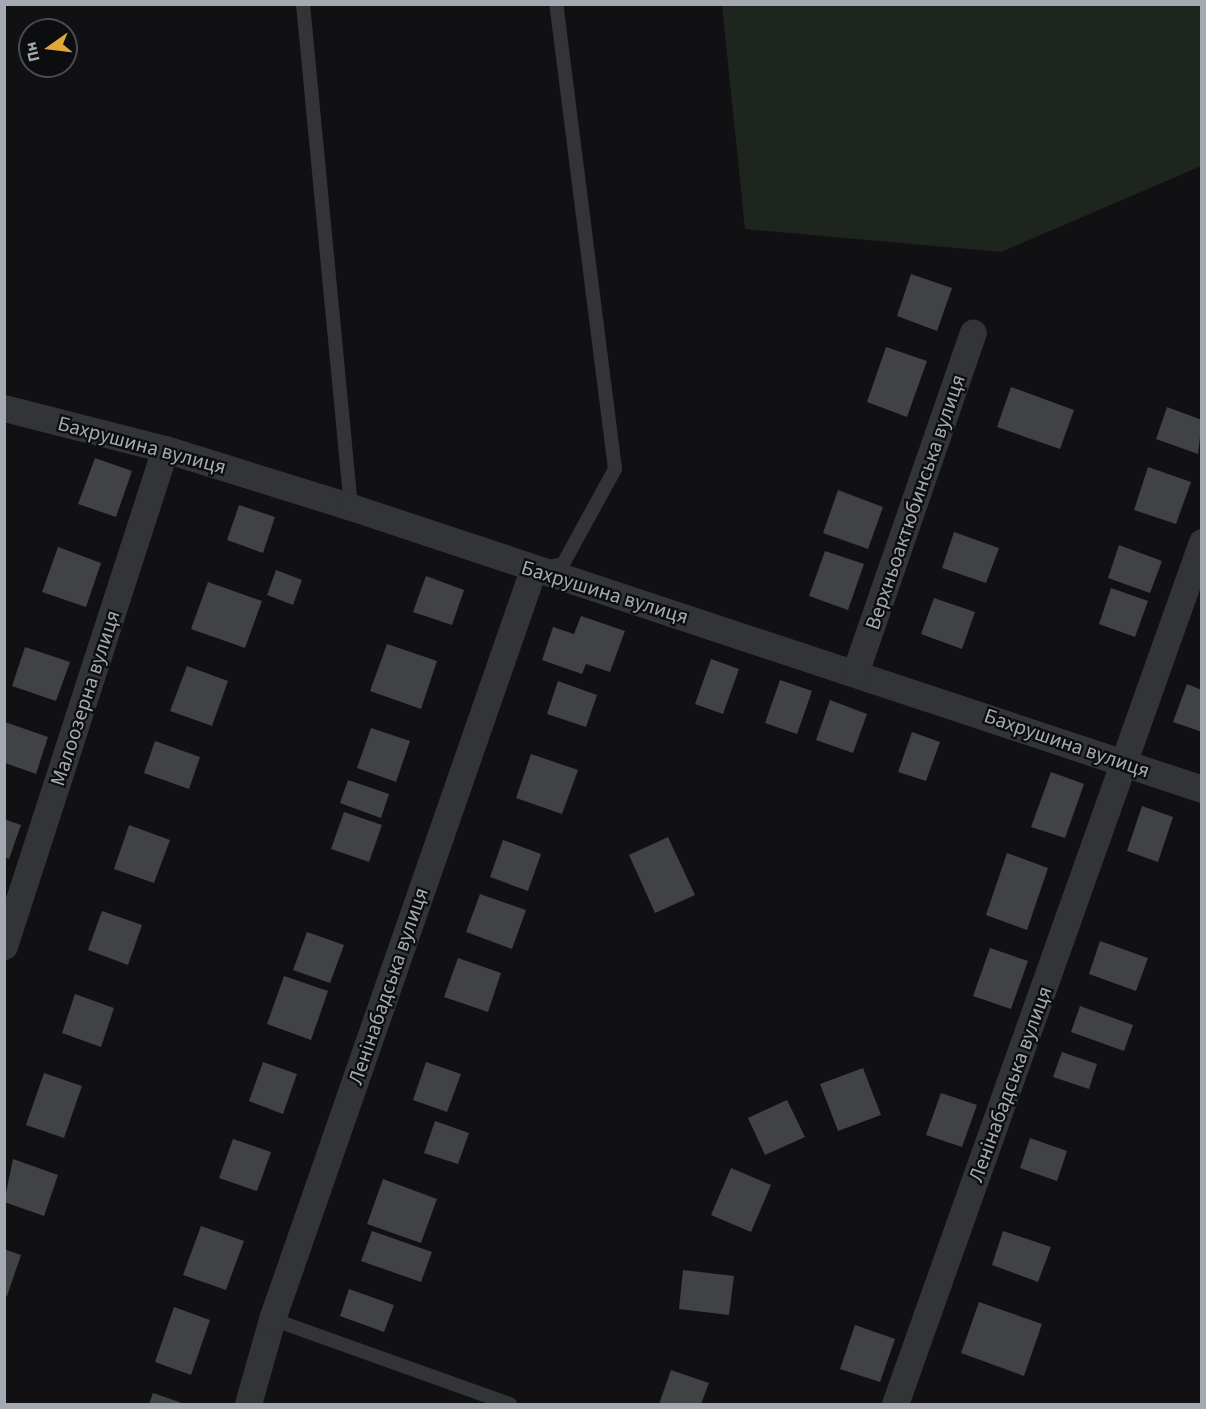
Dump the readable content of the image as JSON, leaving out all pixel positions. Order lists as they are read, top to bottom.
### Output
{
  "streets": {
    "street": [
      "Бахрушина вулиця",
      "Верхньоактюбинська вулиця",
      "Малоозерна вулиця",
      "Ленінабадська вулиця"
    ]
  },
  "crossings": [
    ["Бахрушина вулиця", "Верхньоактюбинська вулиця"],
    ["Бахрушина вулиця", "Малоозерна вулиця"],
    ["Бахрушина вулиця", "Ленінабадська вулиця"]
  ],
  "north": "left"
}
